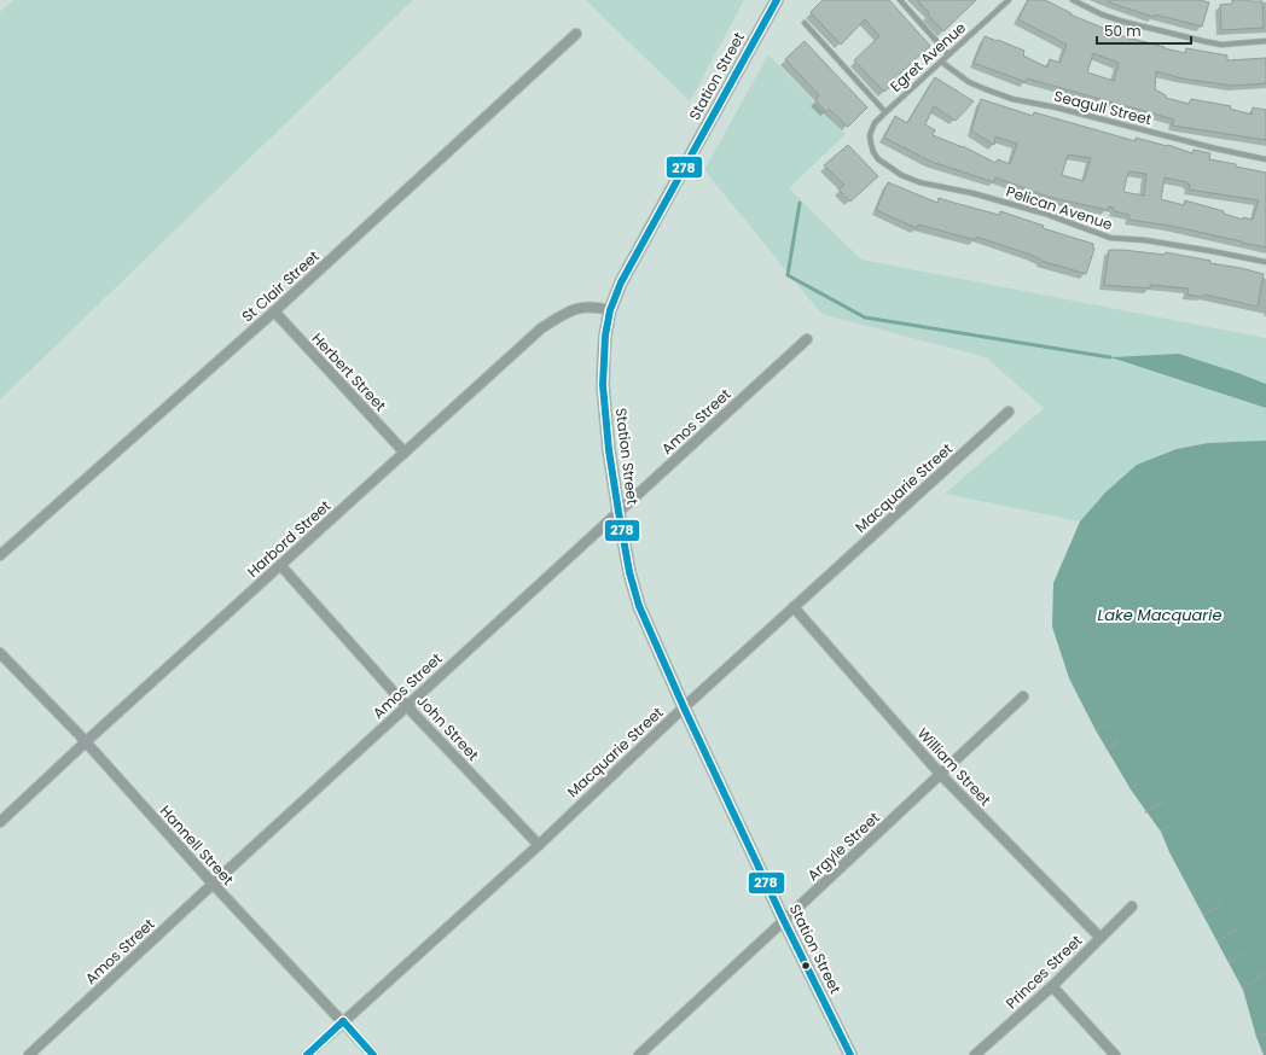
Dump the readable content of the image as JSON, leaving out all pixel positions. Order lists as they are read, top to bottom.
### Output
{
  "streets": {
    "street": [
      "Station Street",
      "St Clair Street",
      "Herbert Street",
      "Amos Street",
      "Macquarie Street",
      "Harbord Street",
      "John Street",
      "William Street",
      "Hannell Street",
      "Argyle Street",
      "Princes Street"
    ],
    "lane": ["Egret Avenue", "Seagull Street", "Pelican Avenue"]
  },
  "crossings": [
    ["Egret Avenue", "Seagull Street"],
    ["Egret Avenue", "Pelican Avenue"],
    ["Station Street", "Amos Street"],
    ["Station Street", "Macquarie Street"],
    ["Station Street", "Harbord Street"],
    ["Station Street", "Argyle Street"],
    ["St Clair Street", "Herbert Street"],
    ["Herbert Street", "Harbord Street"],
    ["Amos Street", "John Street"],
    ["Amos Street", "Hannell Street"],
    ["Macquarie Street", "John Street"],
    ["Macquarie Street", "William Street"],
    ["Macquarie Street", "Hannell Street"],
    ["Harbord Street", "John Street"],
    ["Harbord Street", "Hannell Street"],
    ["William Street", "Argyle Street"],
    ["William Street", "Princes Street"]
  ],
  "water": ["Lake Macquarie"],
  "lines": ["transit line 278"],
  "scale_bar": "50 m"
}
